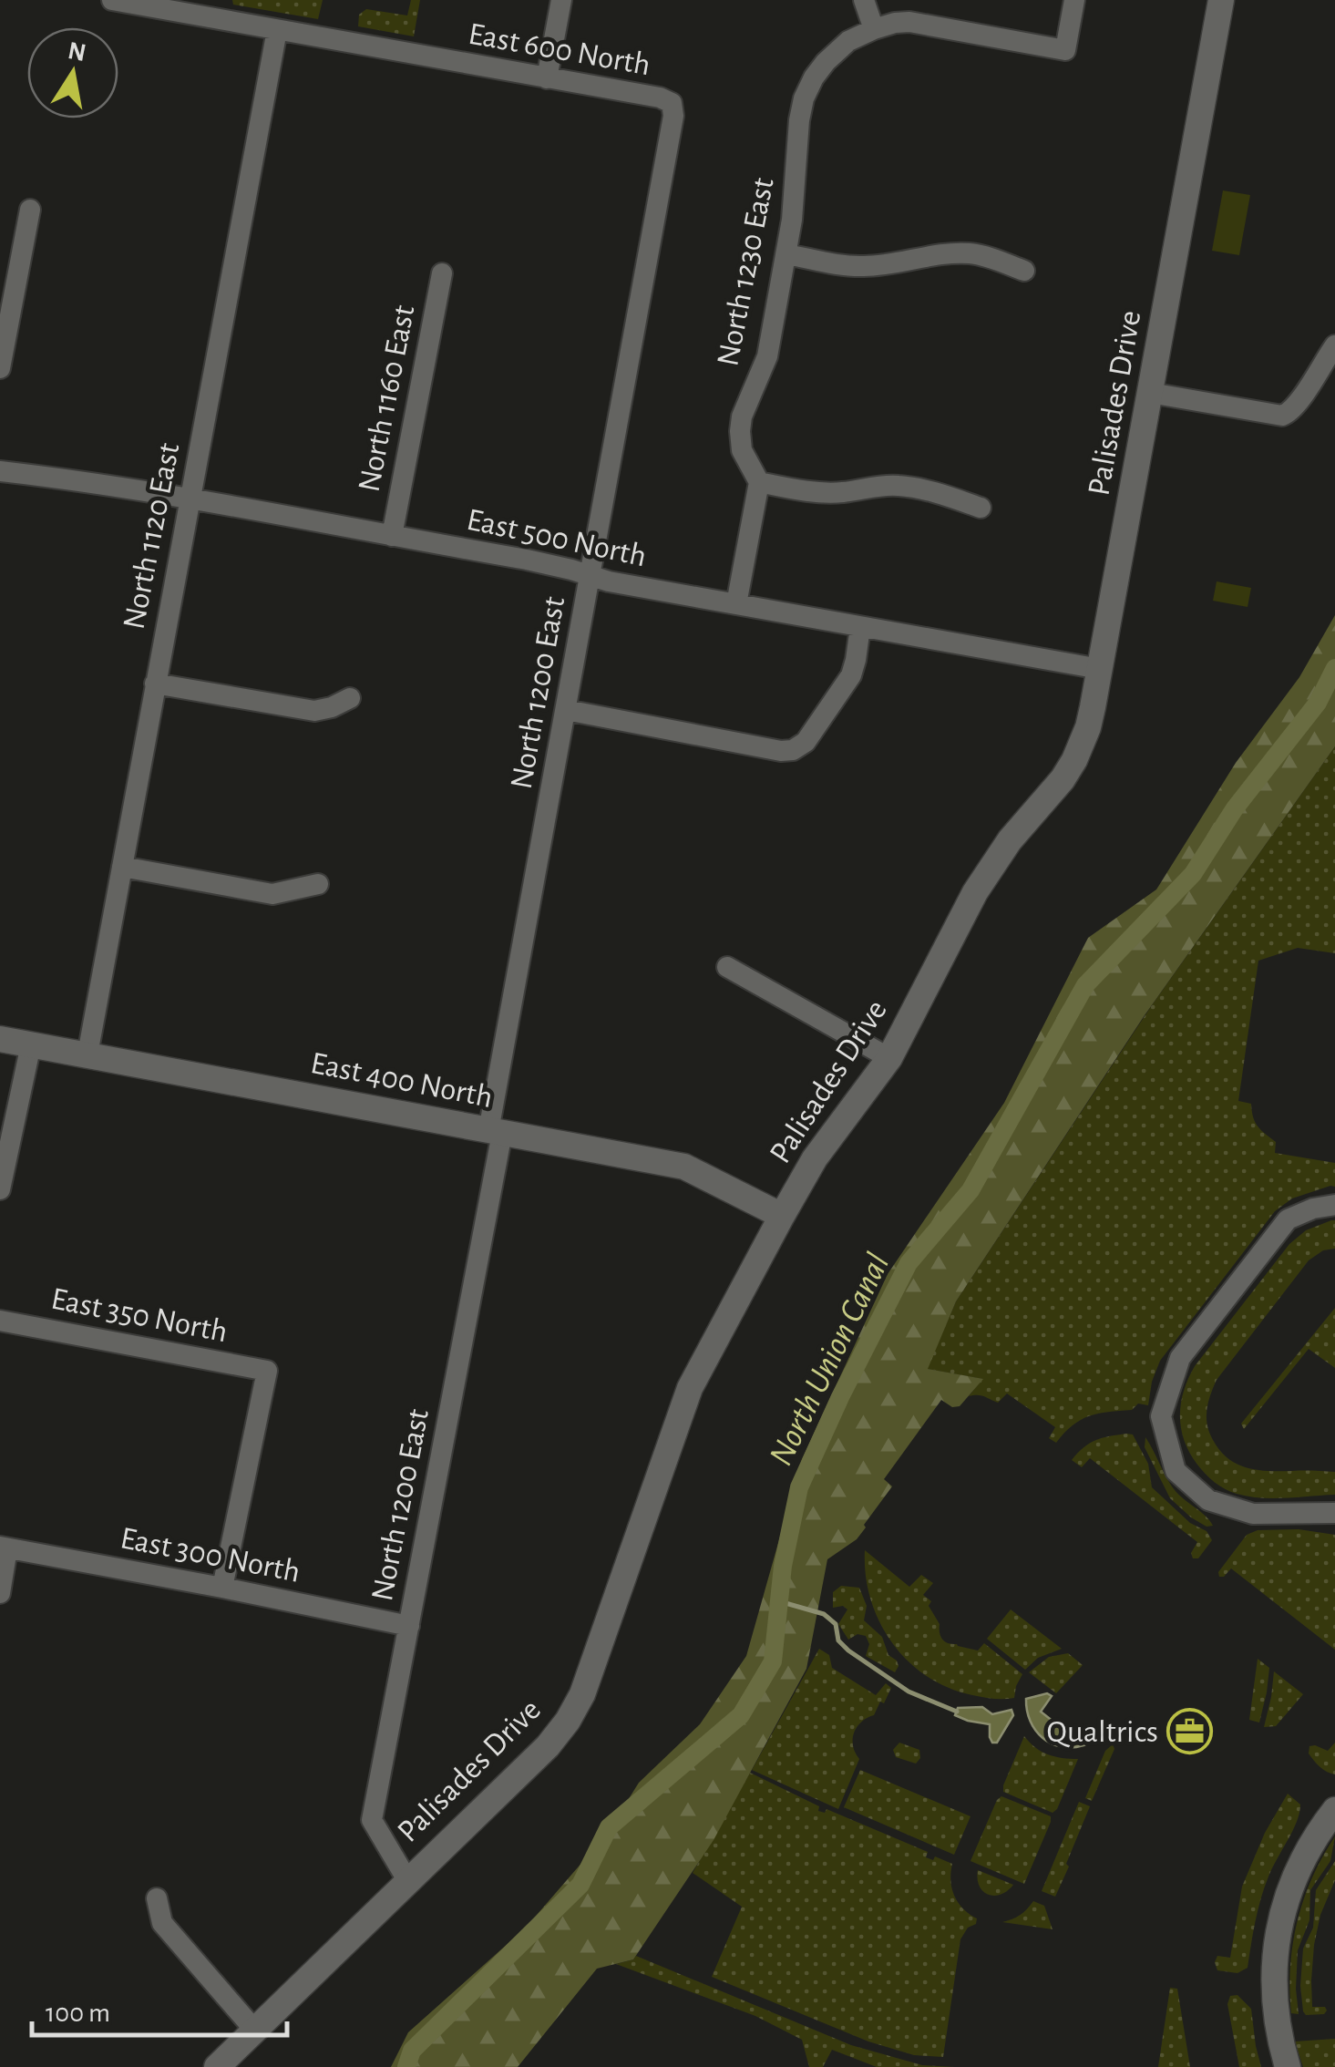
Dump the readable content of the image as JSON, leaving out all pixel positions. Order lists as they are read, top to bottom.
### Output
{
  "streets": {
    "street": [
      "East 600 North",
      "North 1230 East",
      "North 1160 East",
      "Palisades Drive",
      "North 1120 East",
      "East 500 North",
      "North 1200 East",
      "East 400 North",
      "East 350 North",
      "East 300 North"
    ]
  },
  "crossings": [
    ["East 600 North", "North 1120 East"],
    ["East 600 North", "North 1200 East"],
    ["North 1160 East", "East 500 North"],
    ["Palisades Drive", "East 500 North"],
    ["Palisades Drive", "North 1200 East"],
    ["Palisades Drive", "East 400 North"],
    ["North 1120 East", "East 500 North"],
    ["North 1120 East", "East 400 North"],
    ["East 500 North", "North 1200 East"],
    ["North 1200 East", "East 400 North"],
    ["North 1200 East", "East 300 North"],
    ["East 350 North", "East 300 North"]
  ],
  "water": ["North Union Canal"],
  "places": {
    "office": ["Qualtrics"]
  },
  "scale_bar": "100 m",
  "north": "top"
}
